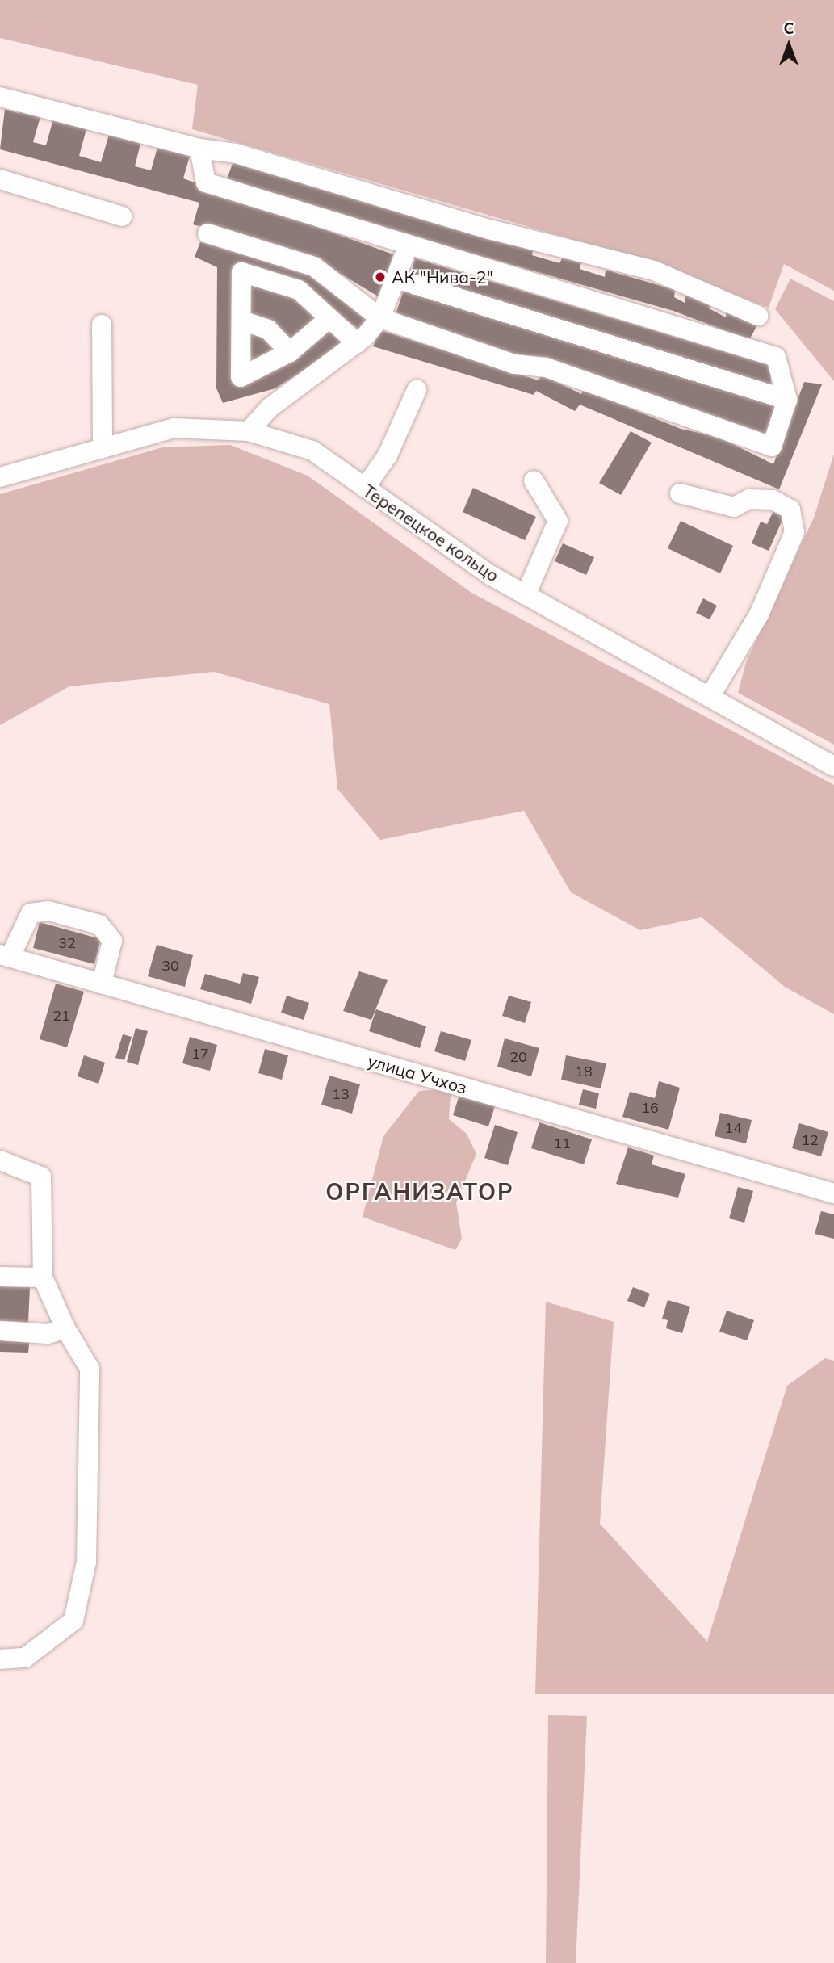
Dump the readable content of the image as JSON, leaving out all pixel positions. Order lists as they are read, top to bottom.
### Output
{
  "streets": {
    "street": ["Терепецкое кольцо", "улица Учхоз"]
  },
  "districts": ["ОРГАНИЗАТОР"],
  "places": ["АК \"Нива-2\""],
  "house_numbers": [
    "32",
    "30",
    "21",
    "17",
    "20",
    "18",
    "13",
    "16",
    "14",
    "12",
    "11"
  ],
  "north": "top"
}
